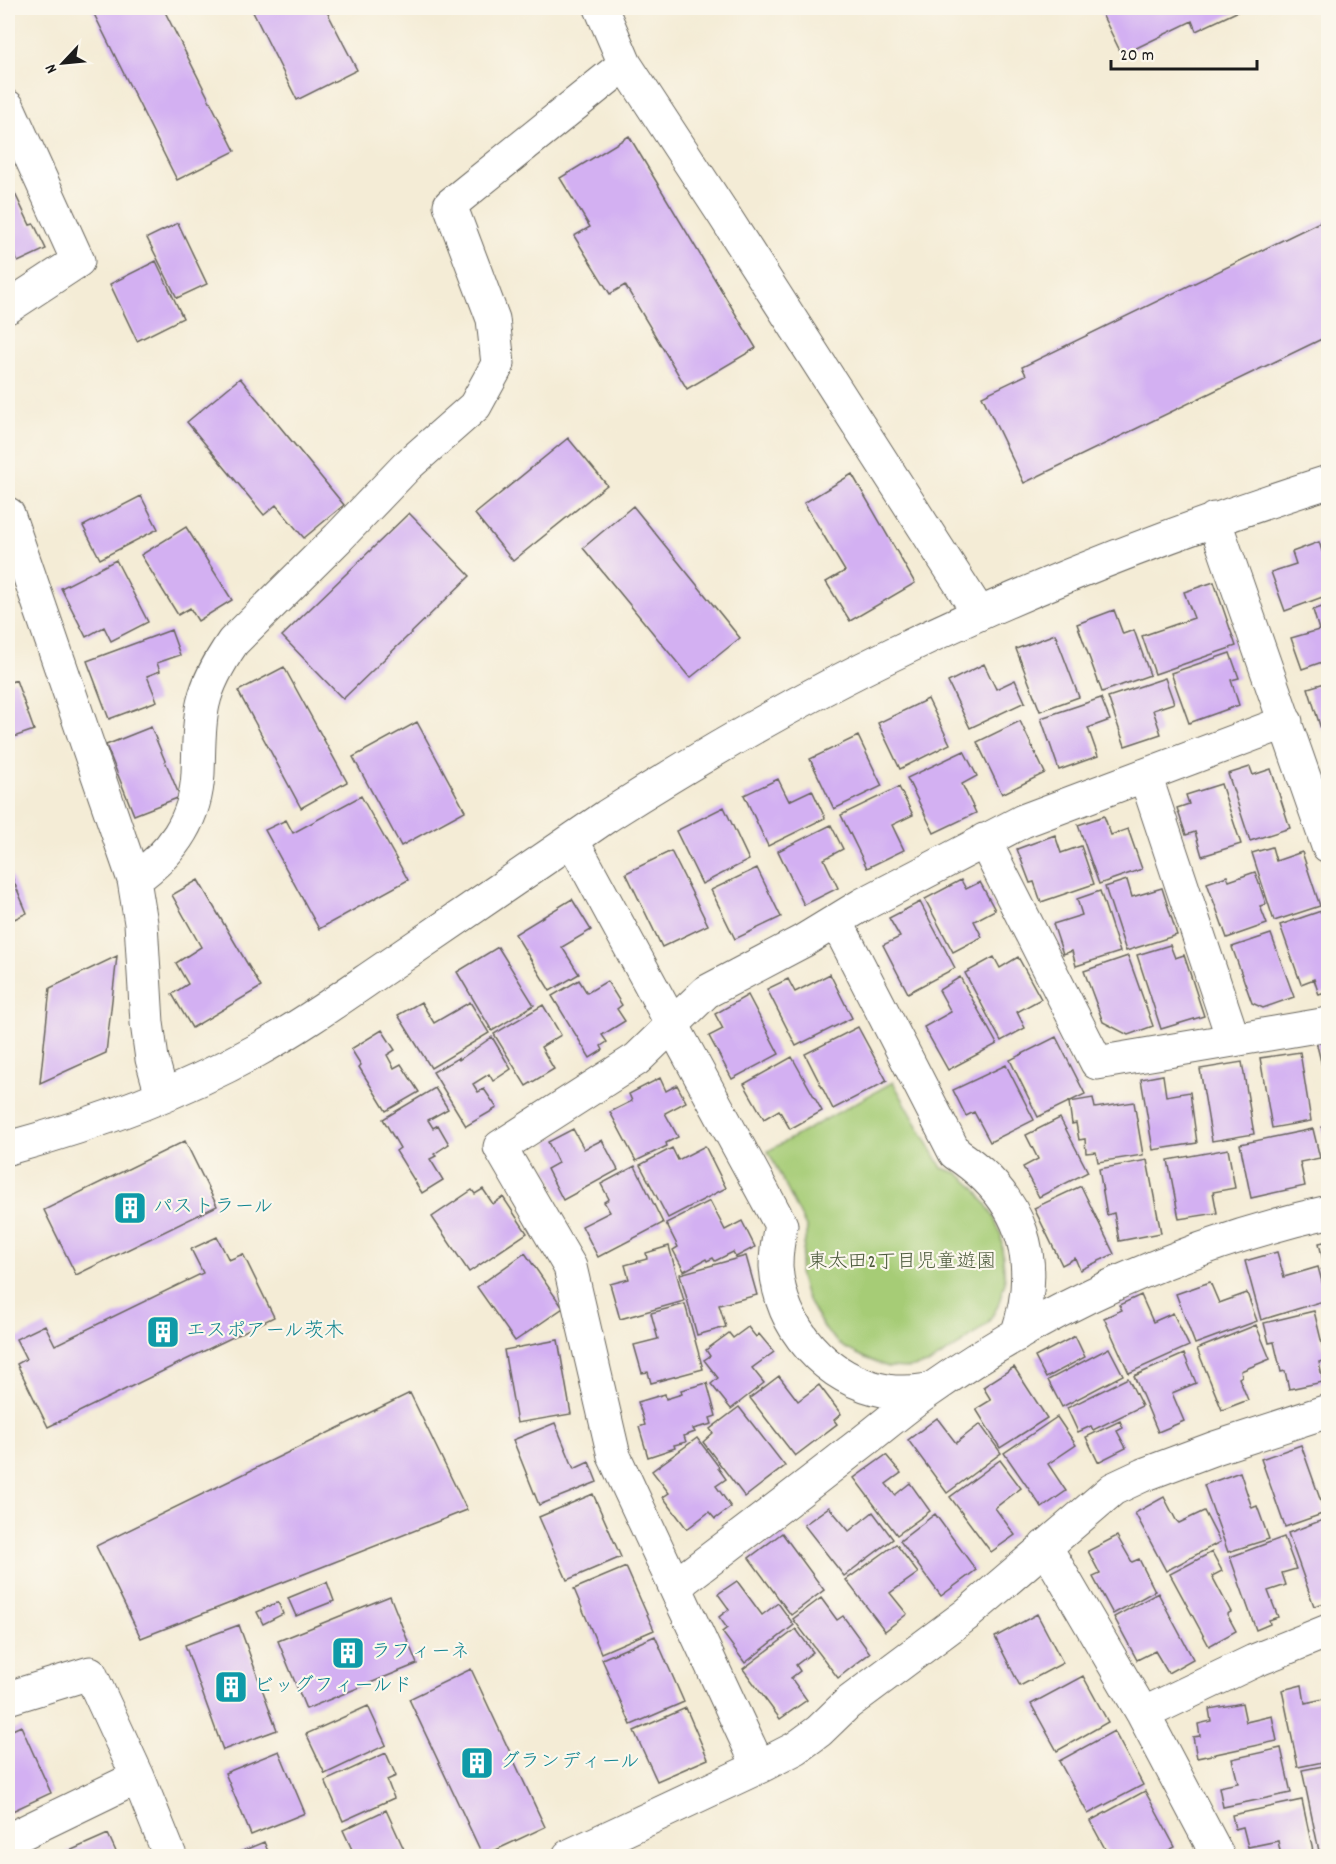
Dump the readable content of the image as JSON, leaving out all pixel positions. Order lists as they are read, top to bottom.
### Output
{
  "parks": ["東太田2丁目児童遊園"],
  "places": {
    "building": [
      "パストラール",
      "エスポアール茨木",
      "ラフィーネ",
      "ビッグフィールド",
      "グランディール"
    ]
  },
  "scale_bar": "20 m",
  "north": "bottom left"
}
